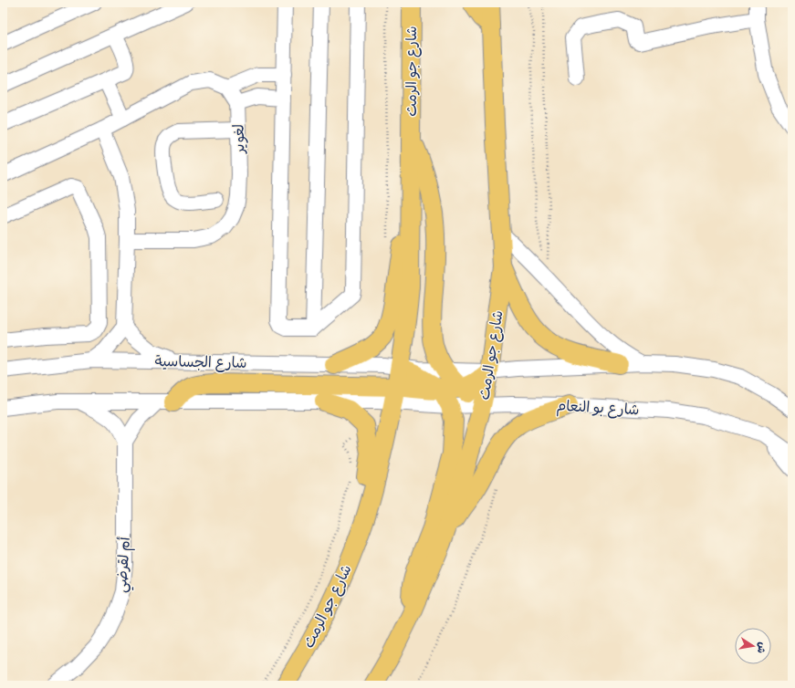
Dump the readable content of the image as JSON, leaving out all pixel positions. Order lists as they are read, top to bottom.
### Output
{
  "streets": {
    "main road": ["شارع جو الرمث"],
    "street": [
      "لغوير",
      "شارع الجساسية",
      "شارع بو النعام",
      "أم لقرضي"
    ]
  },
  "crossings": [
    ["شارع جو الرمث", "شارع الجساسية"],
    ["شارع جو الرمث", "شارع بو النعام"]
  ],
  "north": "right"
}
